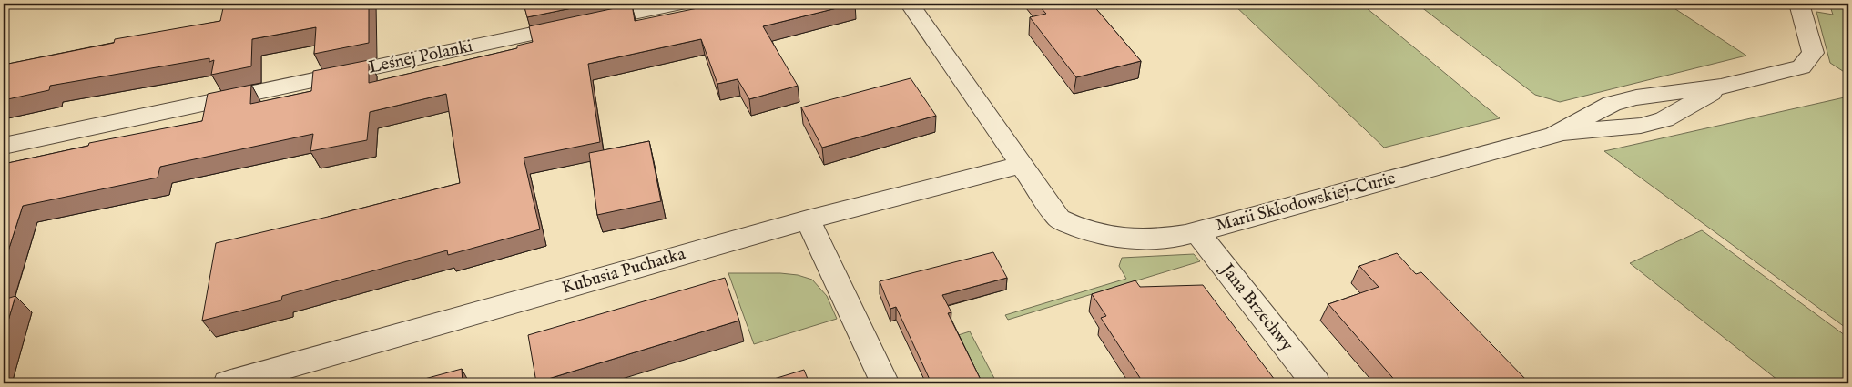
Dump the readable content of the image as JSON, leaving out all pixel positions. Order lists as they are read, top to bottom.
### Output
{
  "streets": {
    "street": [
      "Leśnej Polanki",
      "Marii Skłodowskiej-Curie",
      "Kubusia Puchatka",
      "Jana Brzechwy"
    ]
  },
  "crossings": [
    ["Marii Skłodowskiej-Curie", "Kubusia Puchatka"],
    ["Marii Skłodowskiej-Curie", "Jana Brzechwy"]
  ]
}
